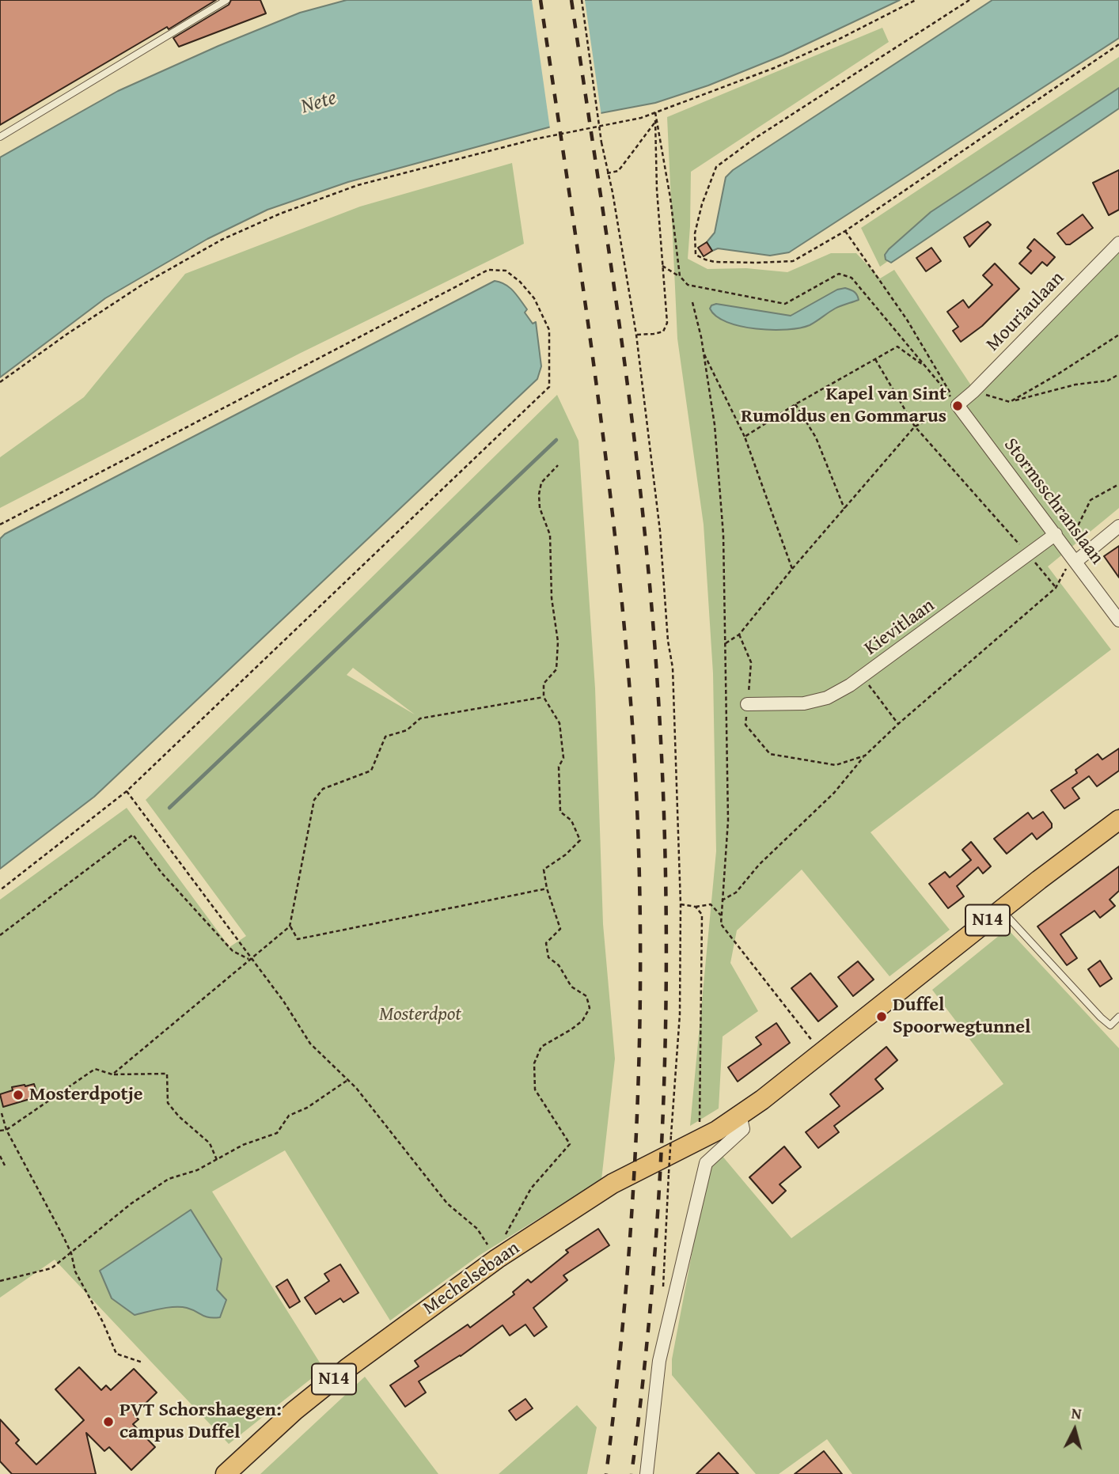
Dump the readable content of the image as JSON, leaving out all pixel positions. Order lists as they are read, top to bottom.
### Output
{
  "streets": {
    "main road": ["N14", "Mechelsebaan"],
    "street": ["Mouriaulaan", "Stormsschranslaan", "Kievitlaan"]
  },
  "crossings": [
    ["Mouriaulaan", "Stormsschranslaan"],
    ["Stormsschranslaan", "Kievitlaan"]
  ],
  "water": ["Nete"],
  "parks": ["Mosterdpot"],
  "places": [
    "Kapel van Sint Rumoldus en Gommarus",
    "Duffel Spoorwegtunnel",
    "Mosterdpotje",
    "PVT Schorshaegen: campus Duffel"
  ],
  "north": "top"
}
